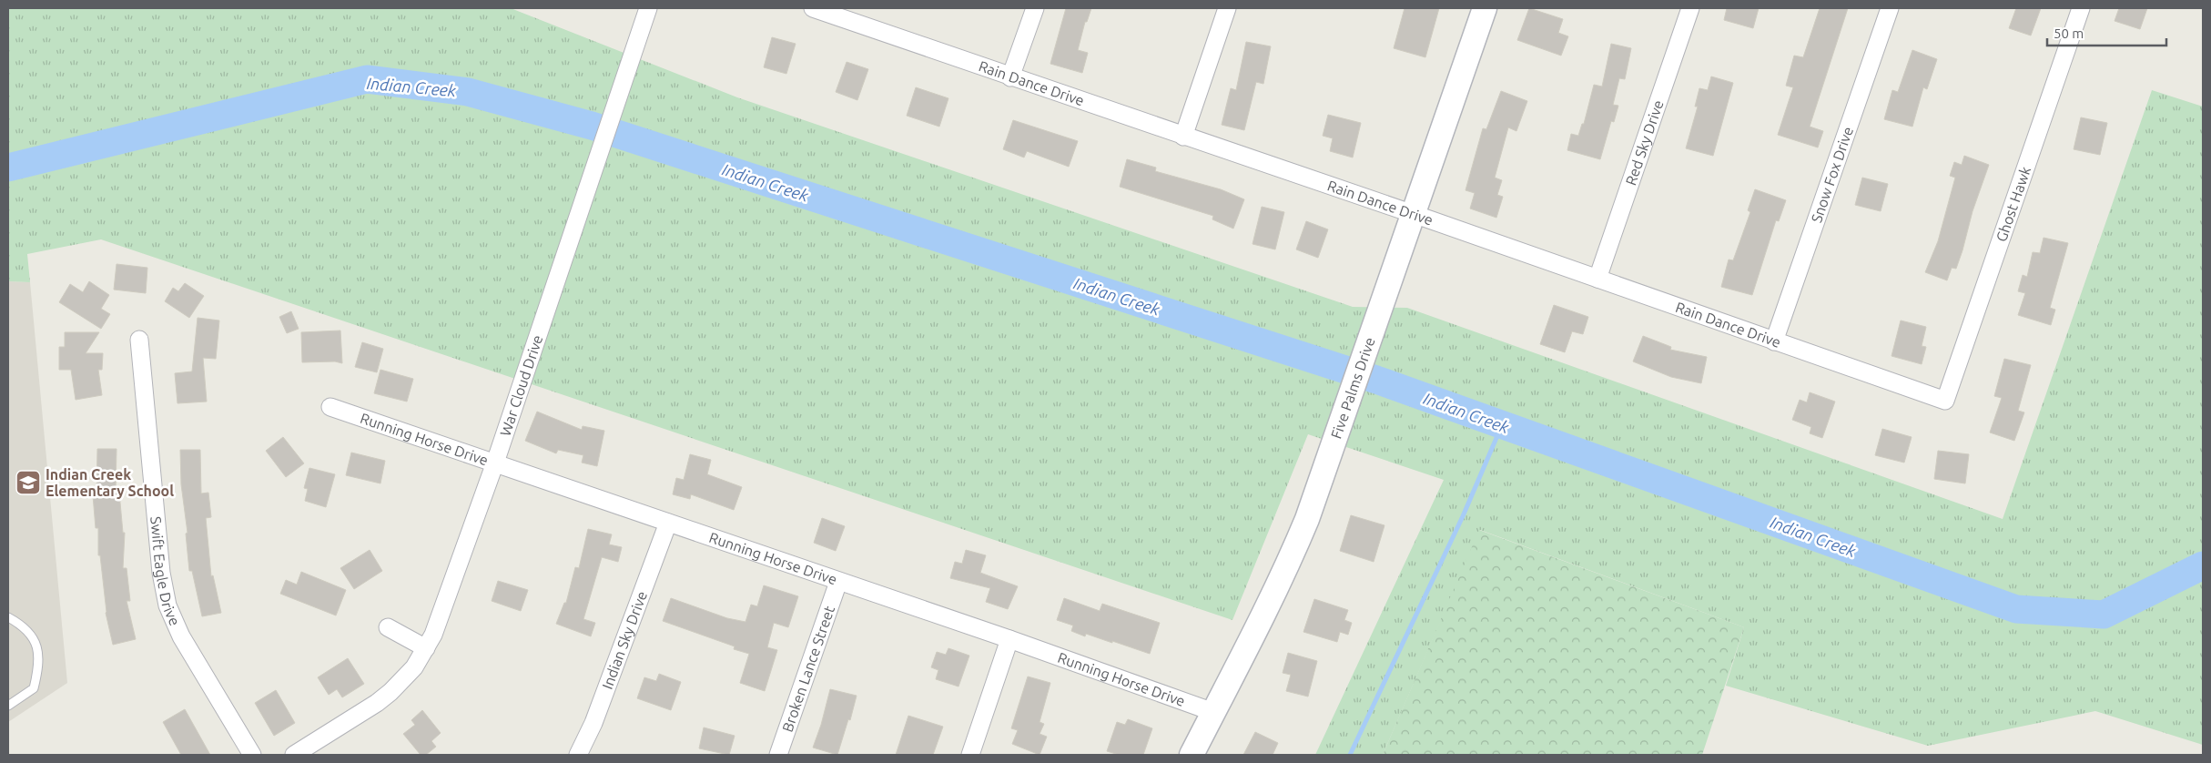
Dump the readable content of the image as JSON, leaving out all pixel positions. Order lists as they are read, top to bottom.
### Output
{
  "streets": {
    "street": [
      "Rain Dance Drive",
      "Red Sky Drive",
      "Snow Fox Drive",
      "Ghost Hawk",
      "War Cloud Drive",
      "Five Palms Drive",
      "Running Horse Drive",
      "Swift Eagle Drive",
      "Indian Sky Drive",
      "Broken Lance Street"
    ]
  },
  "crossings": [
    ["Rain Dance Drive", "Red Sky Drive"],
    ["Rain Dance Drive", "Snow Fox Drive"],
    ["Rain Dance Drive", "Ghost Hawk"],
    ["Rain Dance Drive", "Five Palms Drive"],
    ["War Cloud Drive", "Running Horse Drive"],
    ["Five Palms Drive", "Running Horse Drive"],
    ["Running Horse Drive", "Indian Sky Drive"],
    ["Running Horse Drive", "Broken Lance Street"]
  ],
  "water": ["Indian Creek"],
  "places": {
    "school or university": ["Indian Creek Elementary School"]
  },
  "scale_bar": "50 m"
}
